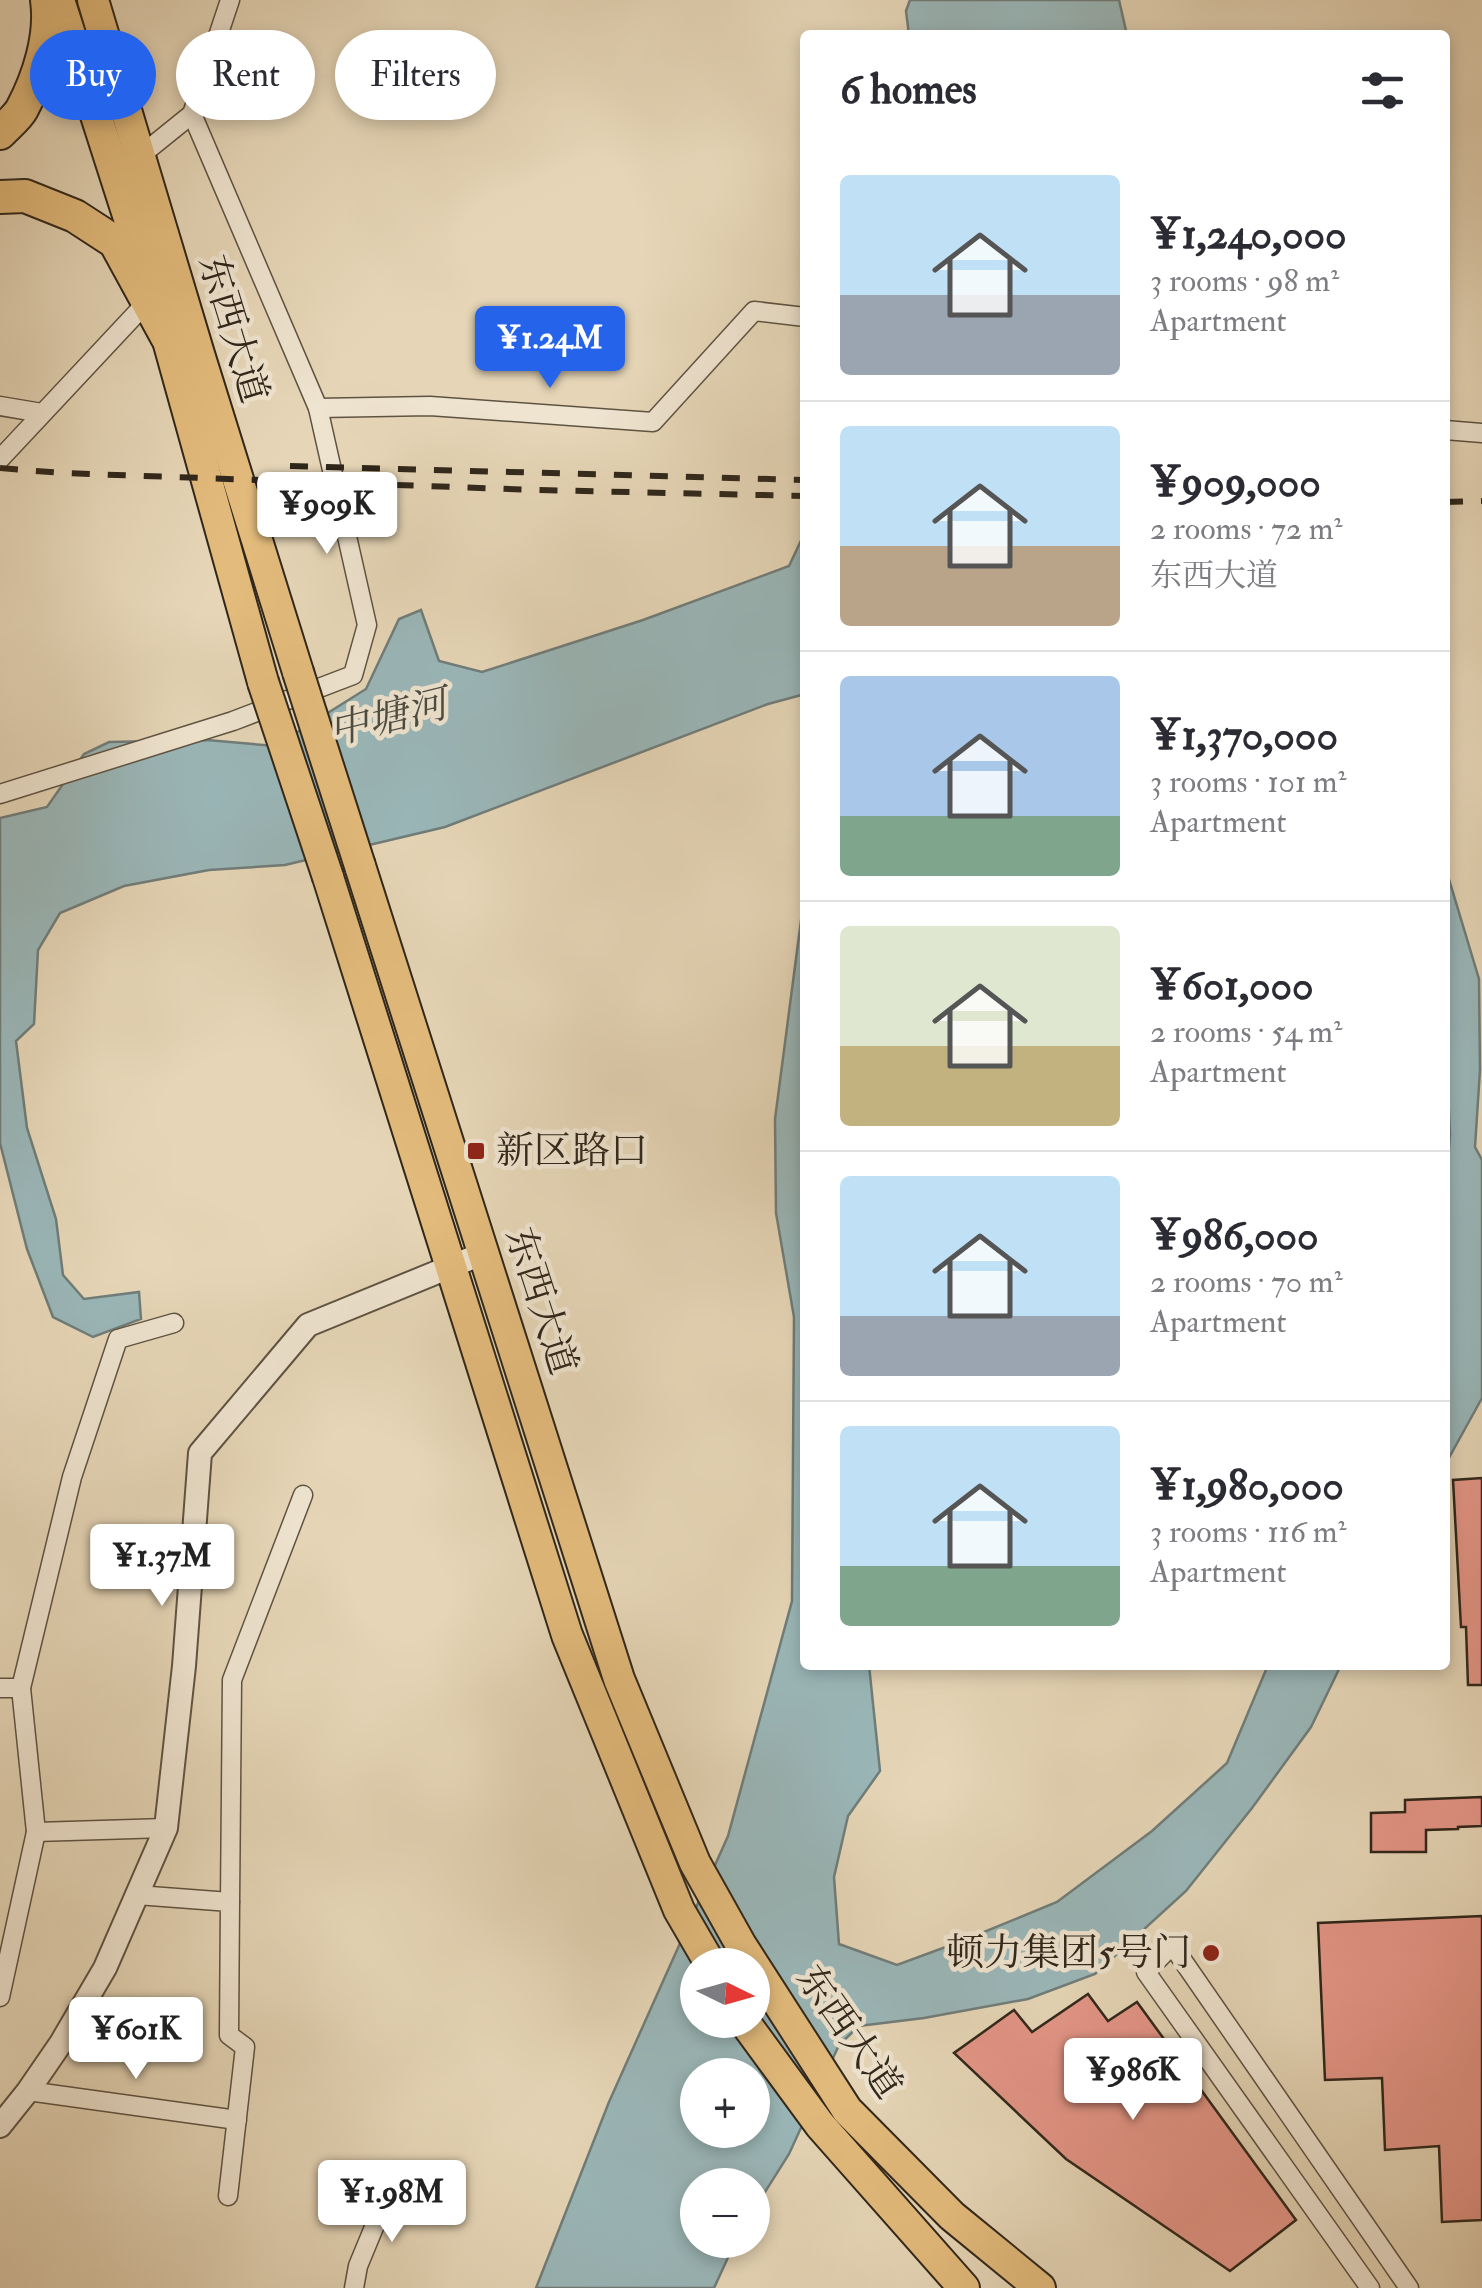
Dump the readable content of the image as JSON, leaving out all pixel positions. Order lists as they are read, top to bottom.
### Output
{
  "streets": {
    "main road": ["东西大道"]
  },
  "water": ["中塘河"],
  "places": {
    "transit": ["新区路口"],
    "other": ["顿力集团5号门"]
  },
  "north": "right",
  "page": {
    "chip": ["Buy", "Rent", "Filters"],
    "heading": "6 homes",
    "list": [
      {
        "name": "¥1,240,000",
        "note": "3 rooms · 98 m² · Apartment"
      },
      {
        "name": "¥909,000",
        "note": "2 rooms · 72 m² · 东西大道"
      },
      {
        "name": "¥1,370,000",
        "note": "3 rooms · 101 m² · Apartment"
      },
      {
        "name": "¥601,000",
        "note": "2 rooms · 54 m² · Apartment"
      },
      {
        "name": "¥986,000",
        "note": "2 rooms · 70 m² · Apartment"
      },
      {
        "name": "¥1,980,000",
        "note": "3 rooms · 116 m² · Apartment"
      }
    ],
    "price": [
      "¥1.24M",
      "¥909K",
      "¥1.37M",
      "¥601K",
      "¥986K",
      "¥1.98M"
    ],
    "map_buttons": ["+", "−"]
  }
}
